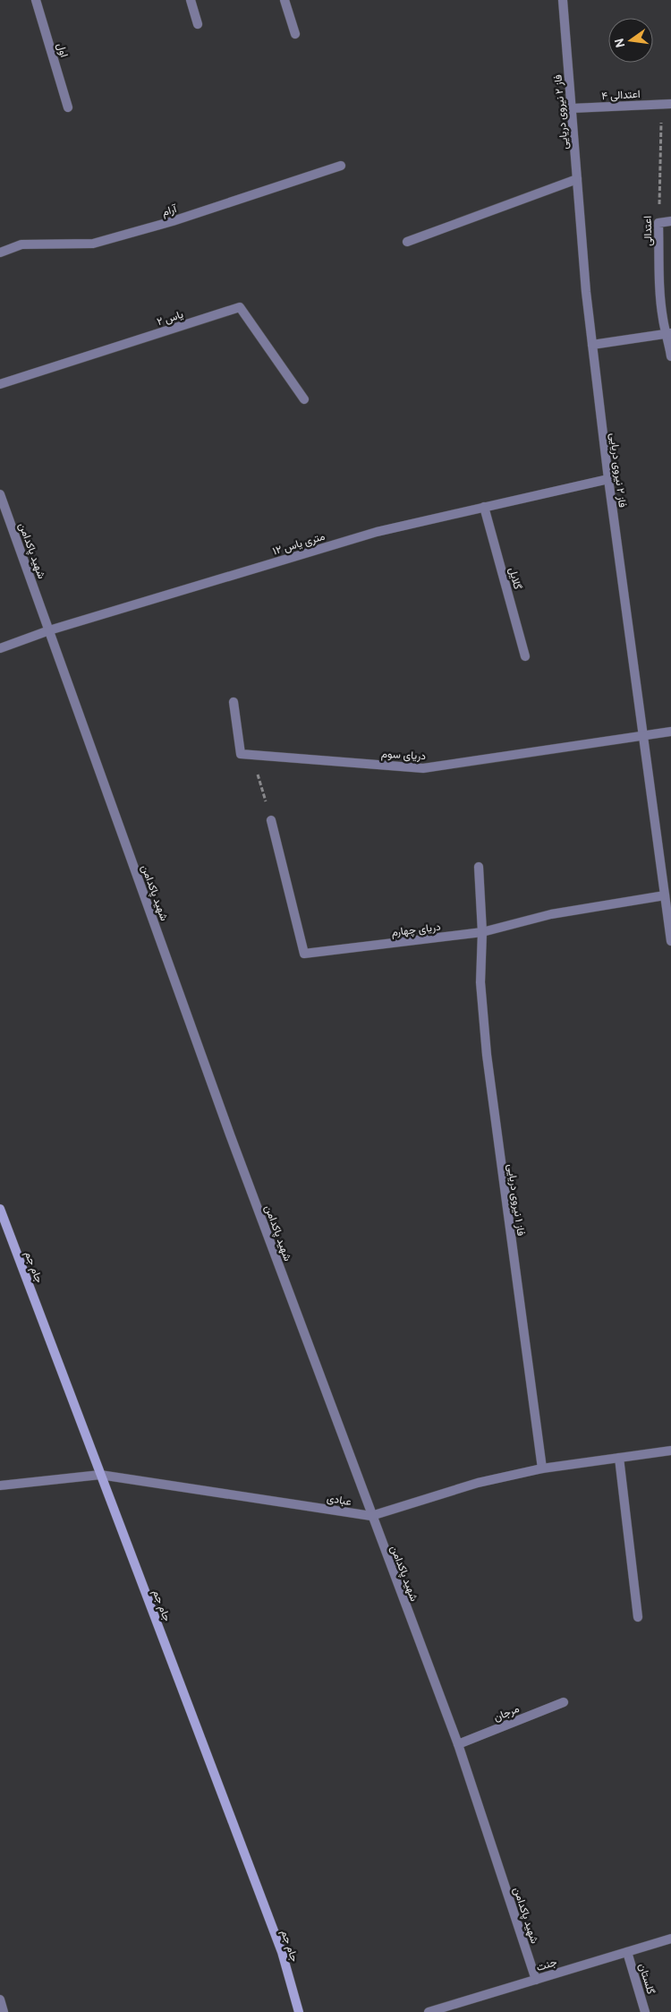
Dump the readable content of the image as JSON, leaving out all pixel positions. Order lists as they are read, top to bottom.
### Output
{
  "streets": {
    "street": [
      "اول",
      "اعتدالی ۴",
      "فاز ۲ نیروی دریایی",
      "آرام",
      "اعتدالی",
      "یاس ۲",
      "۱۲ متری یاس",
      "شهید پاکدامن",
      "گلایل",
      "دریای سوم",
      "دریای چهارم",
      "فاز ۱ نیروی دریایی",
      "جام جم",
      "عبادی",
      "مرجان",
      "جنت",
      "گلستان"
    ]
  },
  "crossings": [
    ["اعتدالی ۴", "فاز ۲ نیروی دریایی"],
    ["اعتدالی ۴", "اعتدالی"],
    ["فاز ۲ نیروی دریایی", "۱۲ متری یاس"],
    ["فاز ۲ نیروی دریایی", "دریای سوم"],
    ["فاز ۲ نیروی دریایی", "دریای چهارم"],
    ["۱۲ متری یاس", "شهید پاکدامن"],
    ["۱۲ متری یاس", "گلایل"],
    ["شهید پاکدامن", "عبادی"],
    ["شهید پاکدامن", "مرجان"],
    ["شهید پاکدامن", "جنت"],
    ["دریای چهارم", "فاز ۱ نیروی دریایی"],
    ["فاز ۱ نیروی دریایی", "عبادی"],
    ["جام جم", "عبادی"],
    ["جنت", "گلستان"]
  ],
  "north": "left"
}
